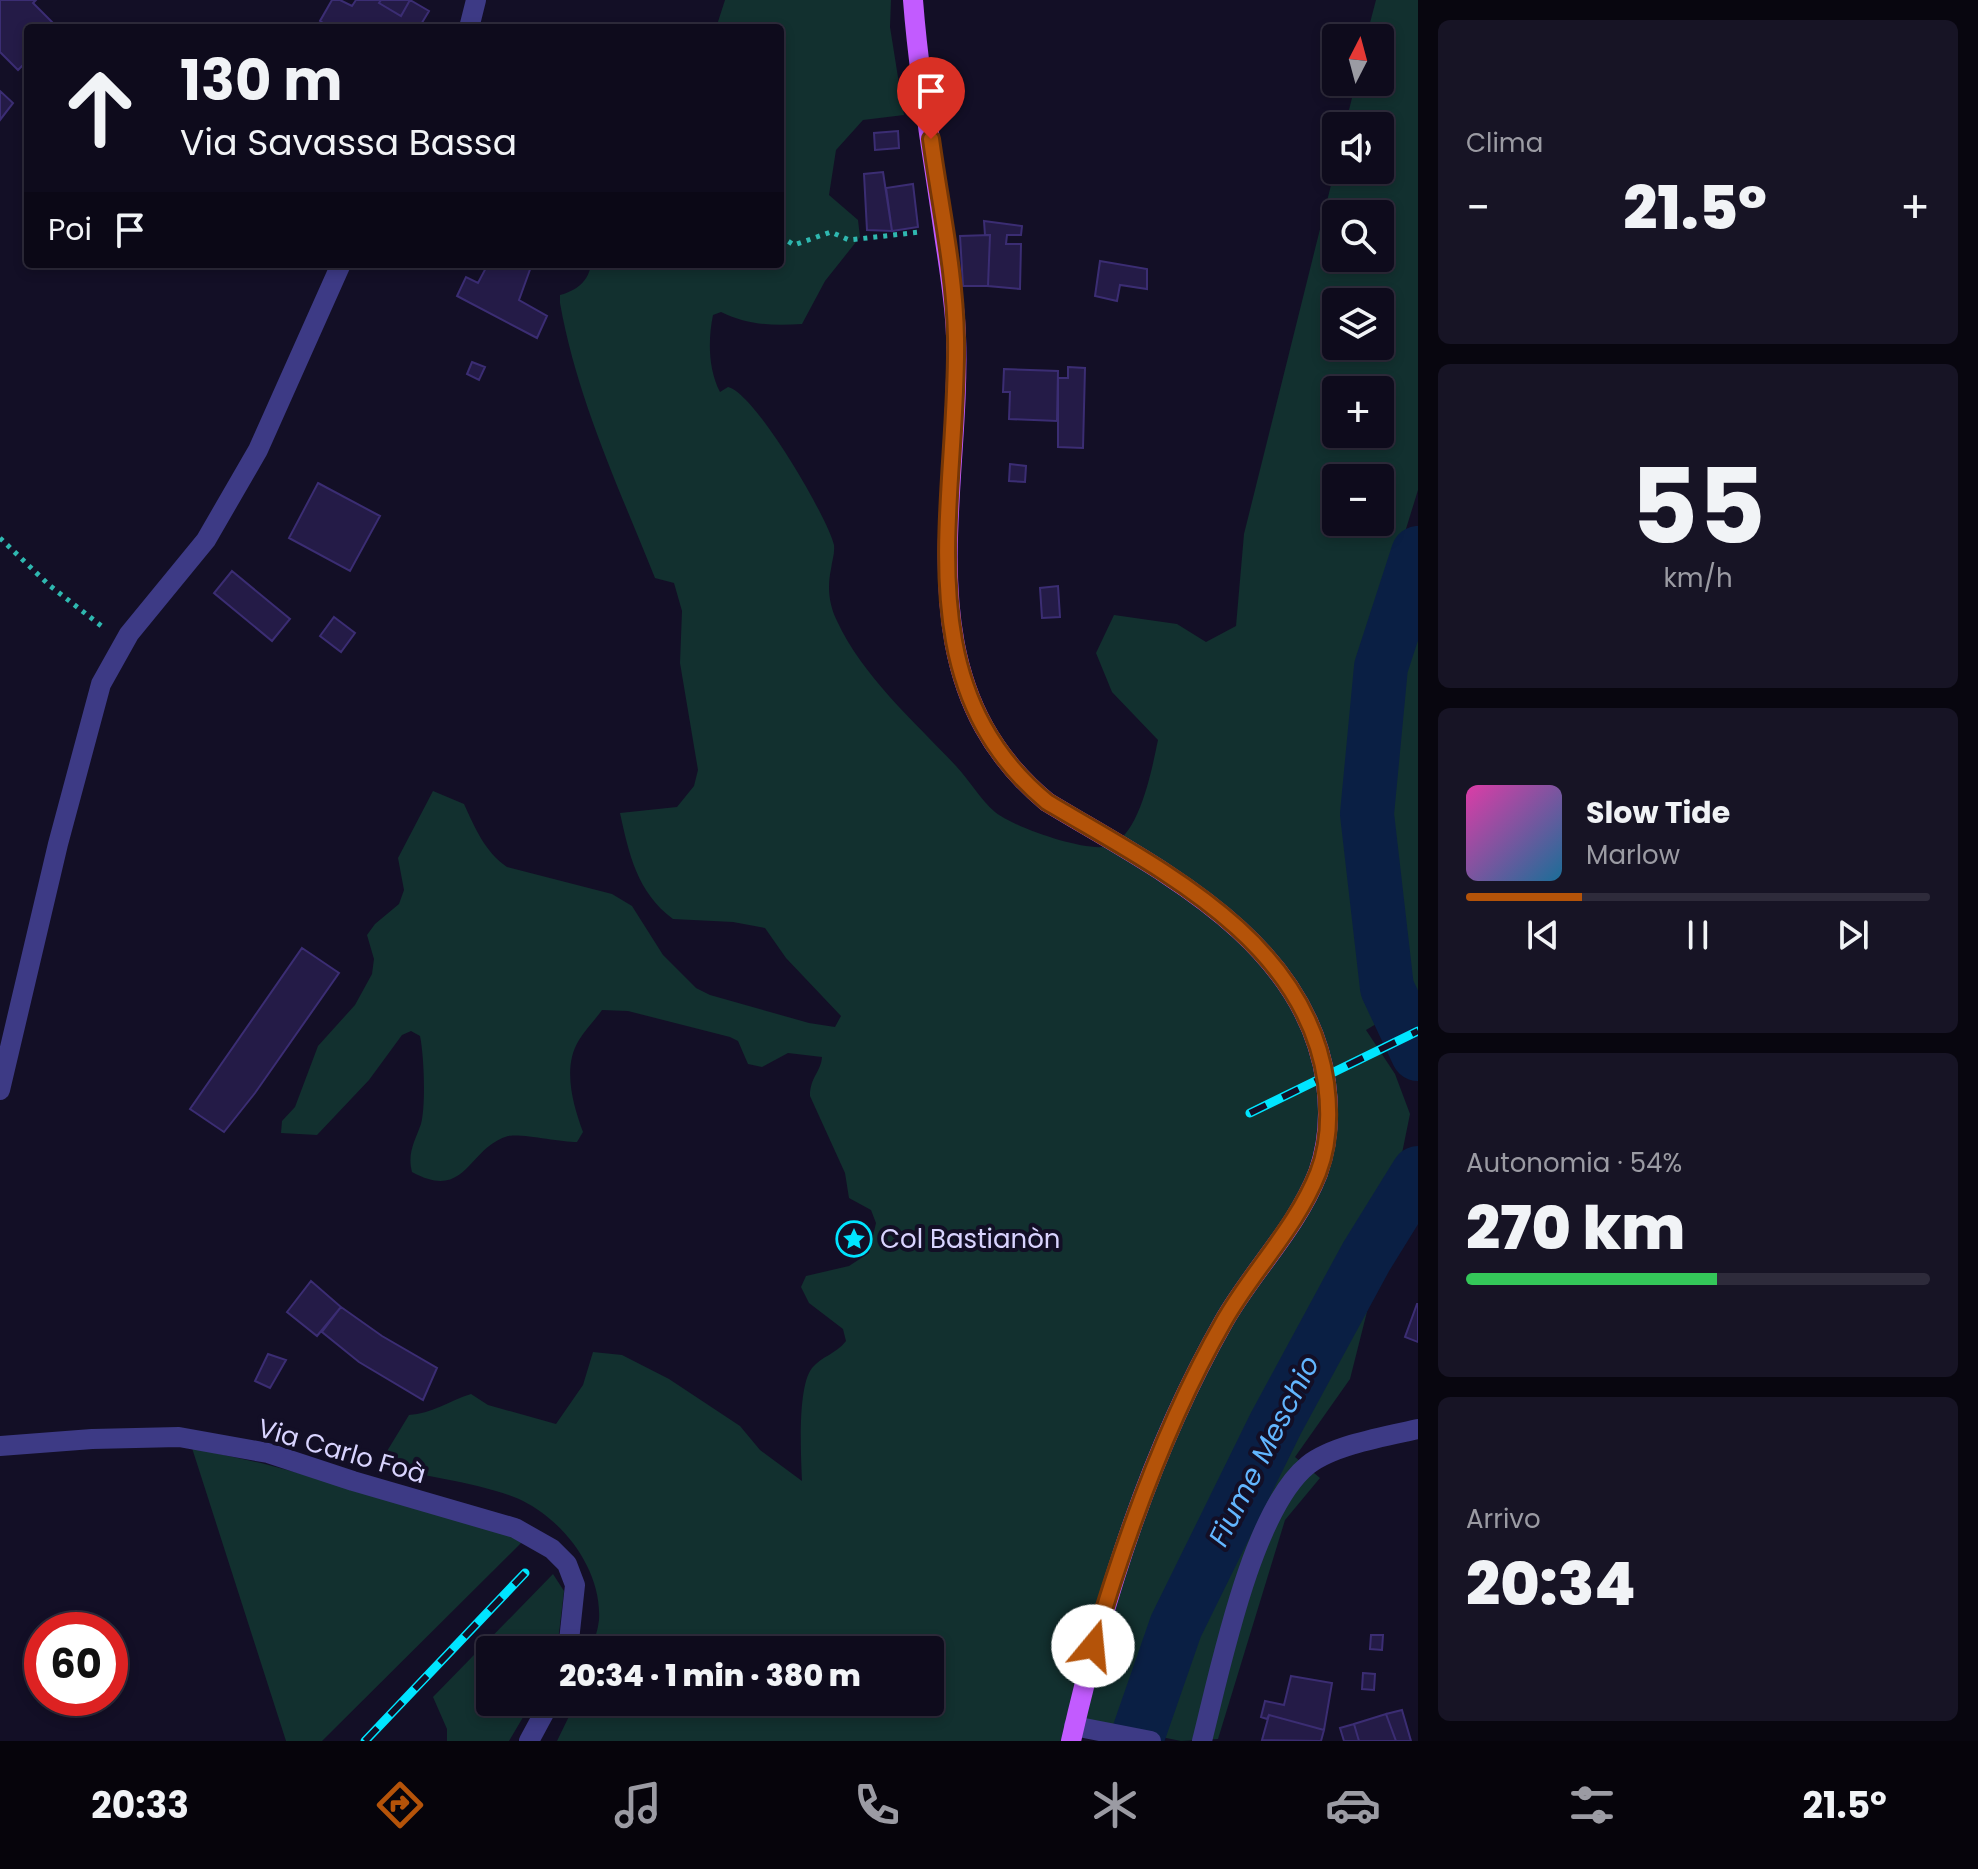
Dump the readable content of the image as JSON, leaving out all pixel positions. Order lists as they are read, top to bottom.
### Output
{
  "streets": {
    "street": ["Via Carlo Foà"]
  },
  "water": ["Fiume Meschio"],
  "places": {
    "place": ["Col Bastianòn"]
  },
  "north": "top",
  "page": {
    "tile": [
      "Clima",
      ["55", "km/h"],
      ["Autonomia · 54%", "270 km"],
      ["Arrivo", "20:34"]
    ],
    "map_buttons": ["+", "−"],
    "turn": ["130 m", "Via Savassa Bassa"],
    "heat": ["−", "21.5°", "+"],
    "then": "Poi",
    "song": ["Slow Tide", "Marlow"],
    "limit": "60",
    "trip": "20:34 · 1 min · 380 m",
    "tabs": ["20:33", "21.5°"]
  }
}
